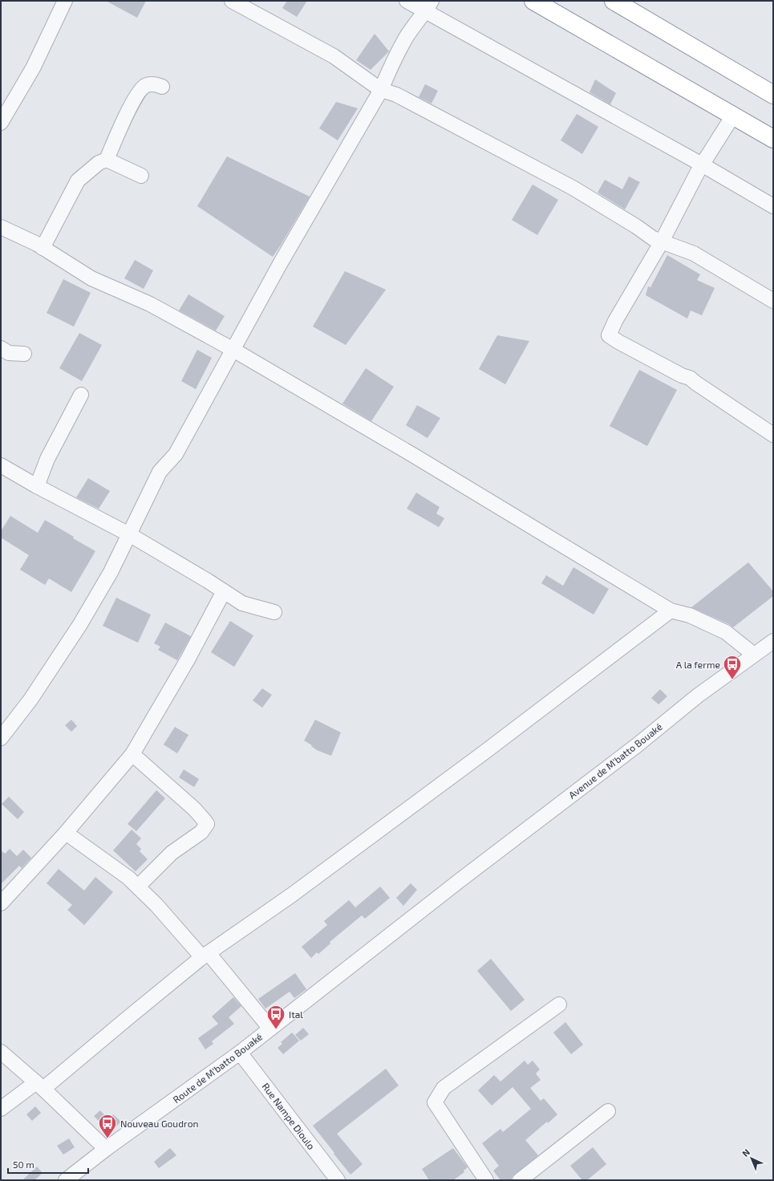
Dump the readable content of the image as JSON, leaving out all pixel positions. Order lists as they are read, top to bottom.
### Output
{
  "streets": {
    "street": ["Avenue de M'batto Bouaké", "Route de M'batto Bouaké", "Rue Nampe Dioulo"]
  },
  "crossings": [
    ["Avenue de M'batto Bouaké", "Route de M'batto Bouaké"],
    ["Route de M'batto Bouaké", "Rue Nampe Dioulo"]
  ],
  "places": {
    "bus stop": ["A la ferme", "Ital", "Nouveau Goudron"]
  },
  "scale_bar": "50 m",
  "north": "top left"
}
